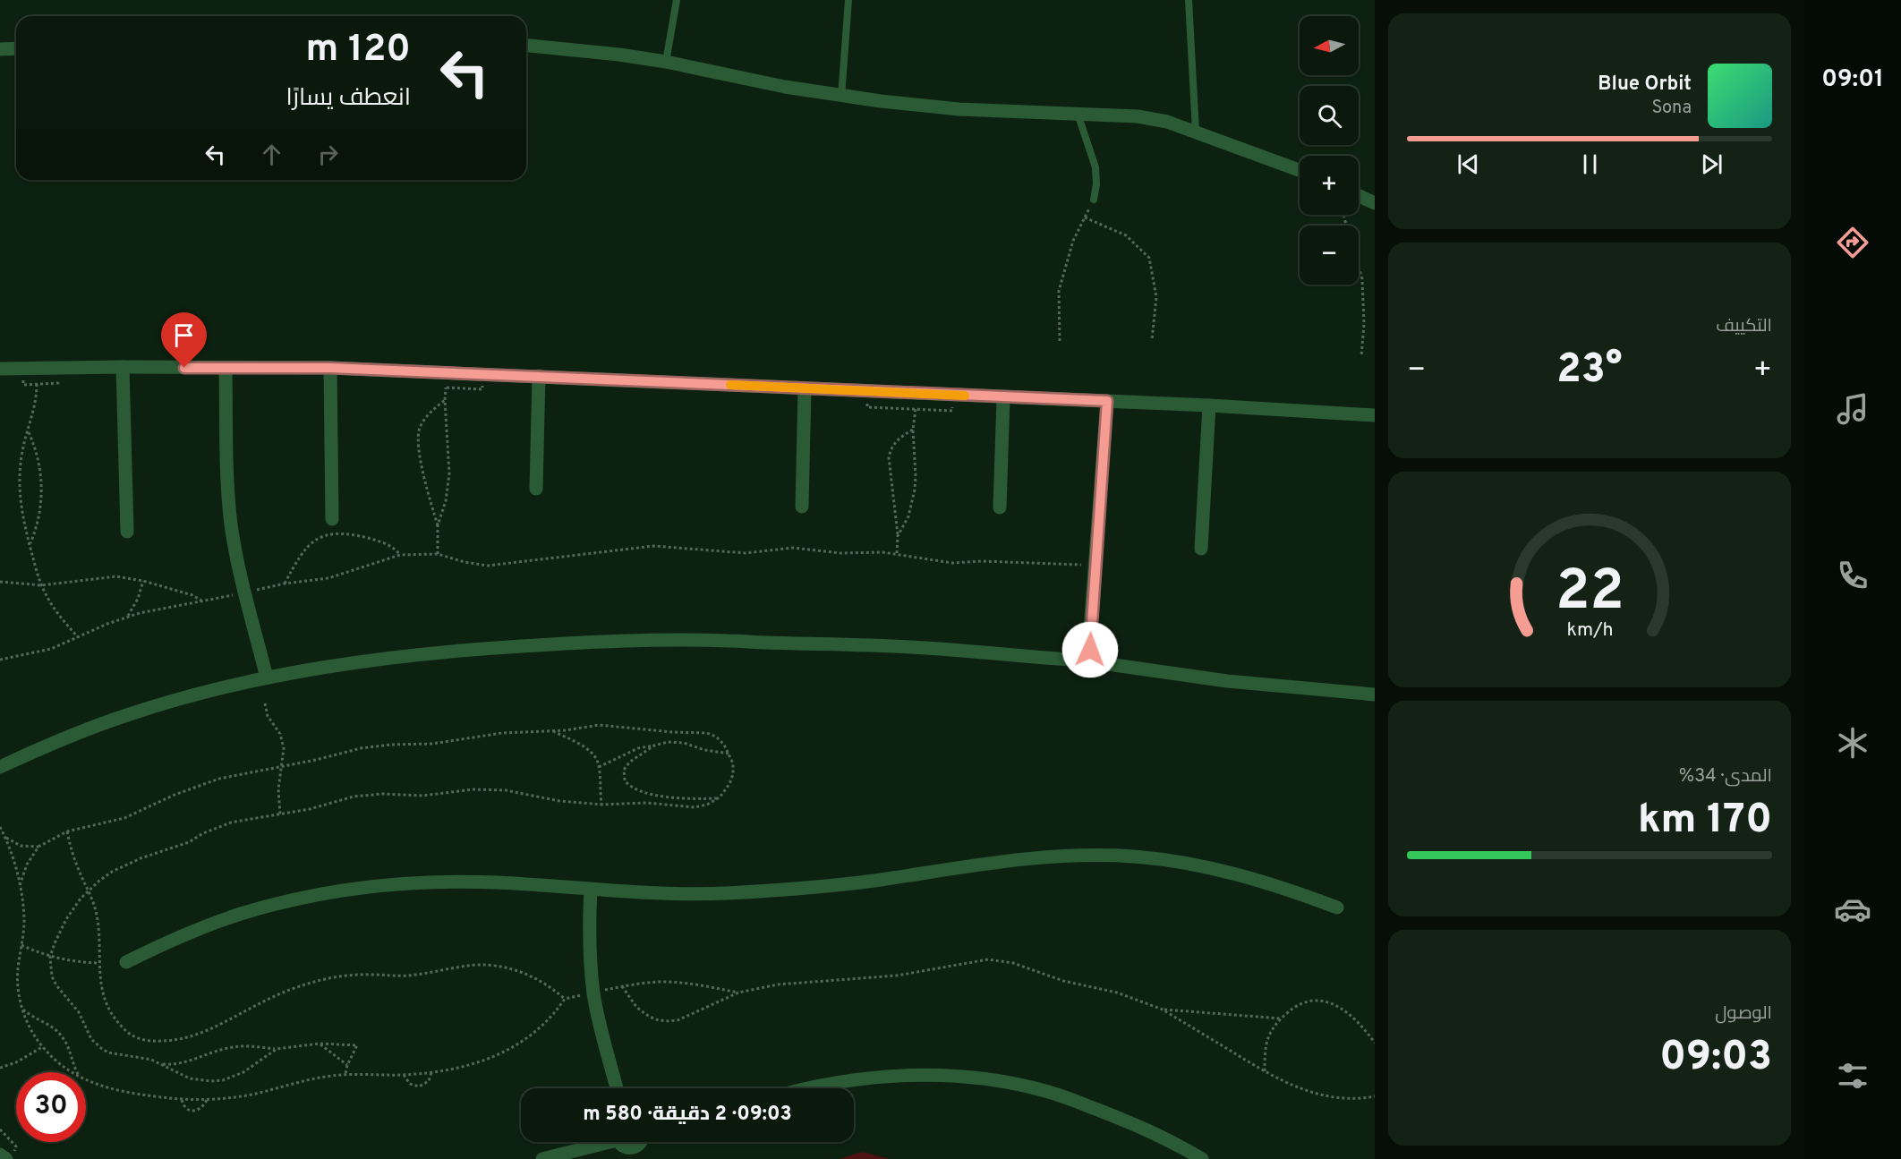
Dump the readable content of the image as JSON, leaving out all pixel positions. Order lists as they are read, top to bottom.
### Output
{
  "north": "left",
  "page": {
    "tabs": "09:01",
    "map_buttons": ["+", "−"],
    "turn": ["120 m", "انعطف يسارًا"],
    "song": ["Blue Orbit", "Sona"],
    "tile": [
      "التكييف",
      ["المدى · 34%", "170 km"],
      ["الوصول", "09:03"]
    ],
    "heat": ["−", "23°", "+"],
    "limit": "30",
    "trip": "09:03 · 2 دقيقة · 580 m",
    "gauge": ["22", "km/h"]
  }
}
